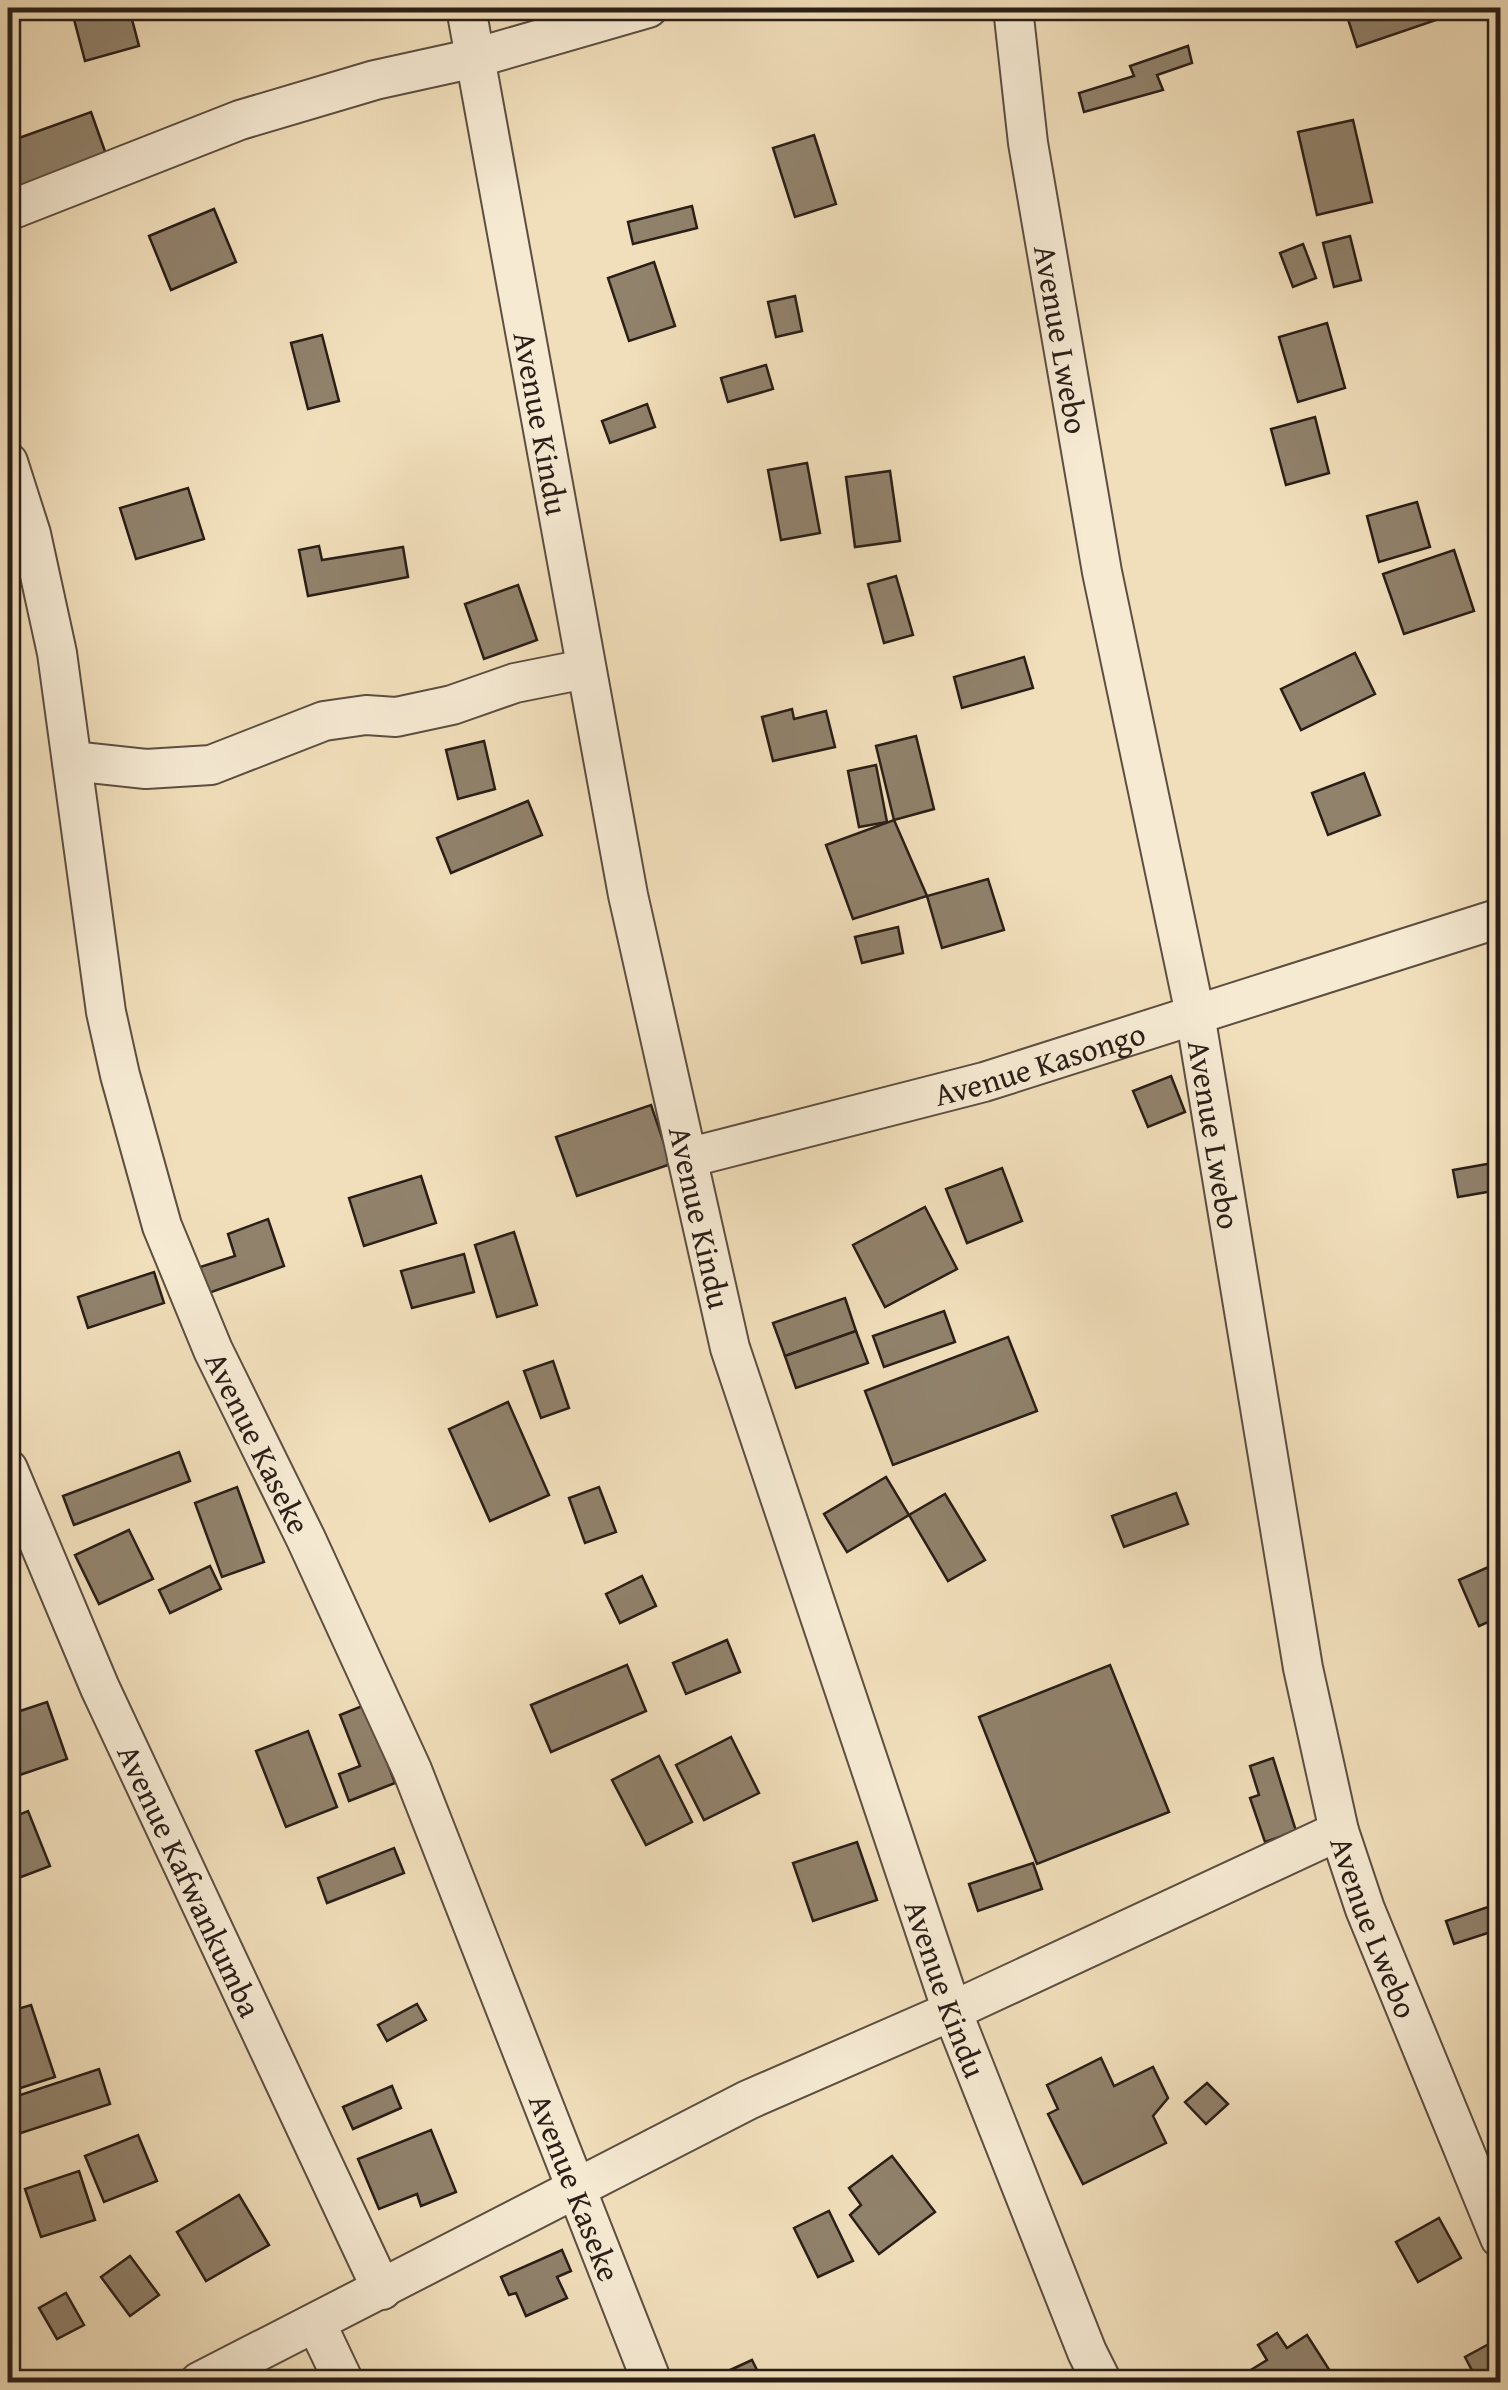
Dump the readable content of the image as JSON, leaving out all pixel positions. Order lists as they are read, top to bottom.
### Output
{
  "streets": {
    "street": [
      "Avenue Lwebo",
      "Avenue Kindu",
      "Avenue Kasongo",
      "Avenue Kaseke",
      "Avenue Kafwankumba"
    ]
  },
  "crossings": [
    ["Avenue Lwebo", "Avenue Kasongo"],
    ["Avenue Kindu", "Avenue Kasongo"]
  ]
}
